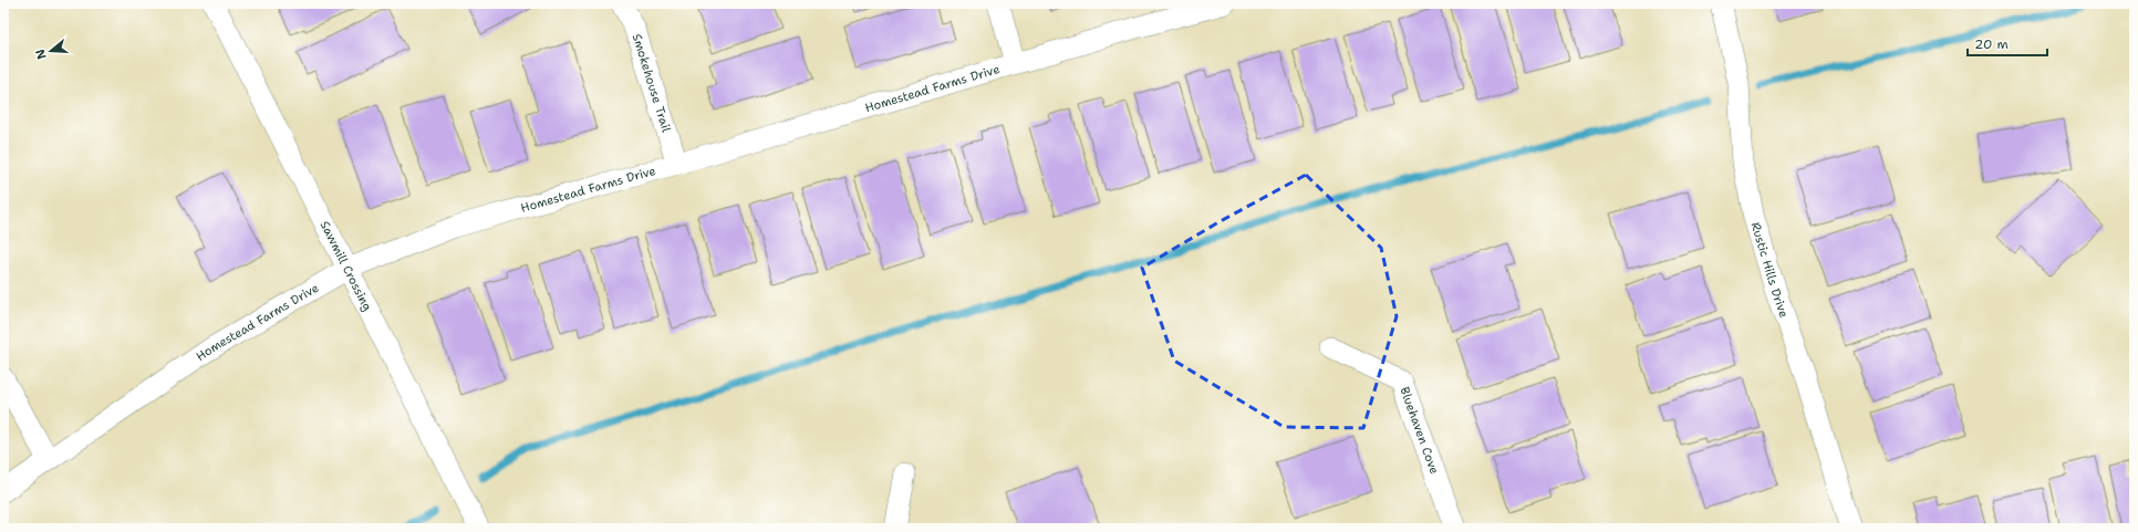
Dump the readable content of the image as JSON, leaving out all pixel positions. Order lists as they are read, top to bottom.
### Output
{
  "streets": {
    "street": [
      "Smokehouse Trail",
      "Homestead Farms Drive",
      "Sawmill Crossing",
      "Rustic Hills Drive",
      "Bluehaven Cove"
    ]
  },
  "crossings": [
    ["Smokehouse Trail", "Homestead Farms Drive"],
    ["Homestead Farms Drive", "Sawmill Crossing"]
  ],
  "scale_bar": "20 m",
  "north": "left"
}
